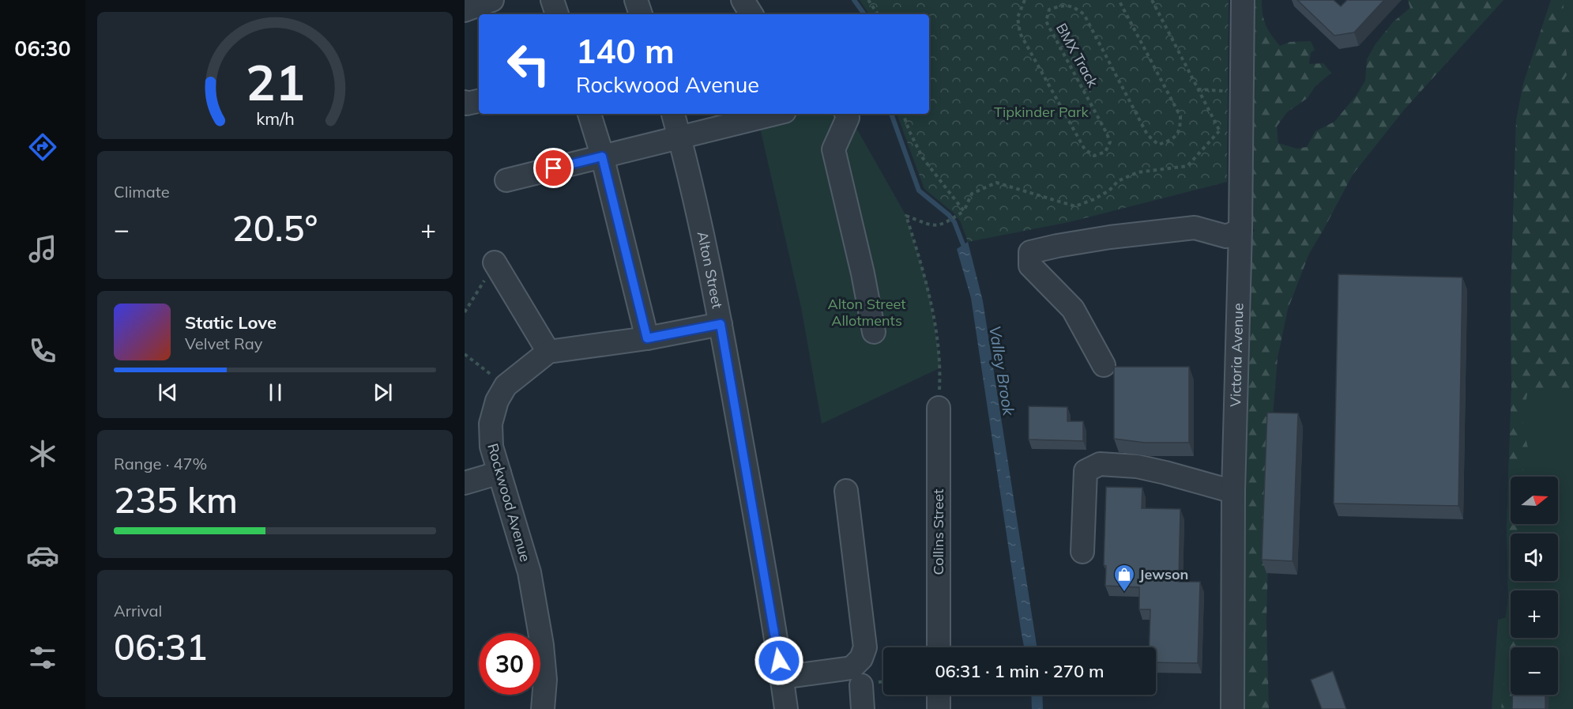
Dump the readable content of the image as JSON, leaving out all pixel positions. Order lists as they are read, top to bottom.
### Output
{
  "streets": {
    "street": [
      "Alton Street",
      "Victoria Avenue",
      "Rockwood Avenue",
      "Collins Street"
    ],
    "path": ["BMX Track"]
  },
  "water": ["Valley Brook"],
  "parks": ["Tipkinder Park", "Alton Street Allotments"],
  "places": {
    "shop": ["Jewson"]
  },
  "north": "right",
  "page": {
    "tabs": "06:30",
    "turn": ["140 m", "Rockwood Avenue"],
    "tile": [
      "Climate",
      ["Range · 47%", "235 km"],
      ["Arrival", "06:31"]
    ],
    "heat": ["−", "20.5°", "+"],
    "song": ["Static Love", "Velvet Ray"],
    "map_buttons": ["+", "−"],
    "limit": "30",
    "trip": "06:31 · 1 min · 270 m",
    "gauge": ["21", "km/h"]
  }
}
